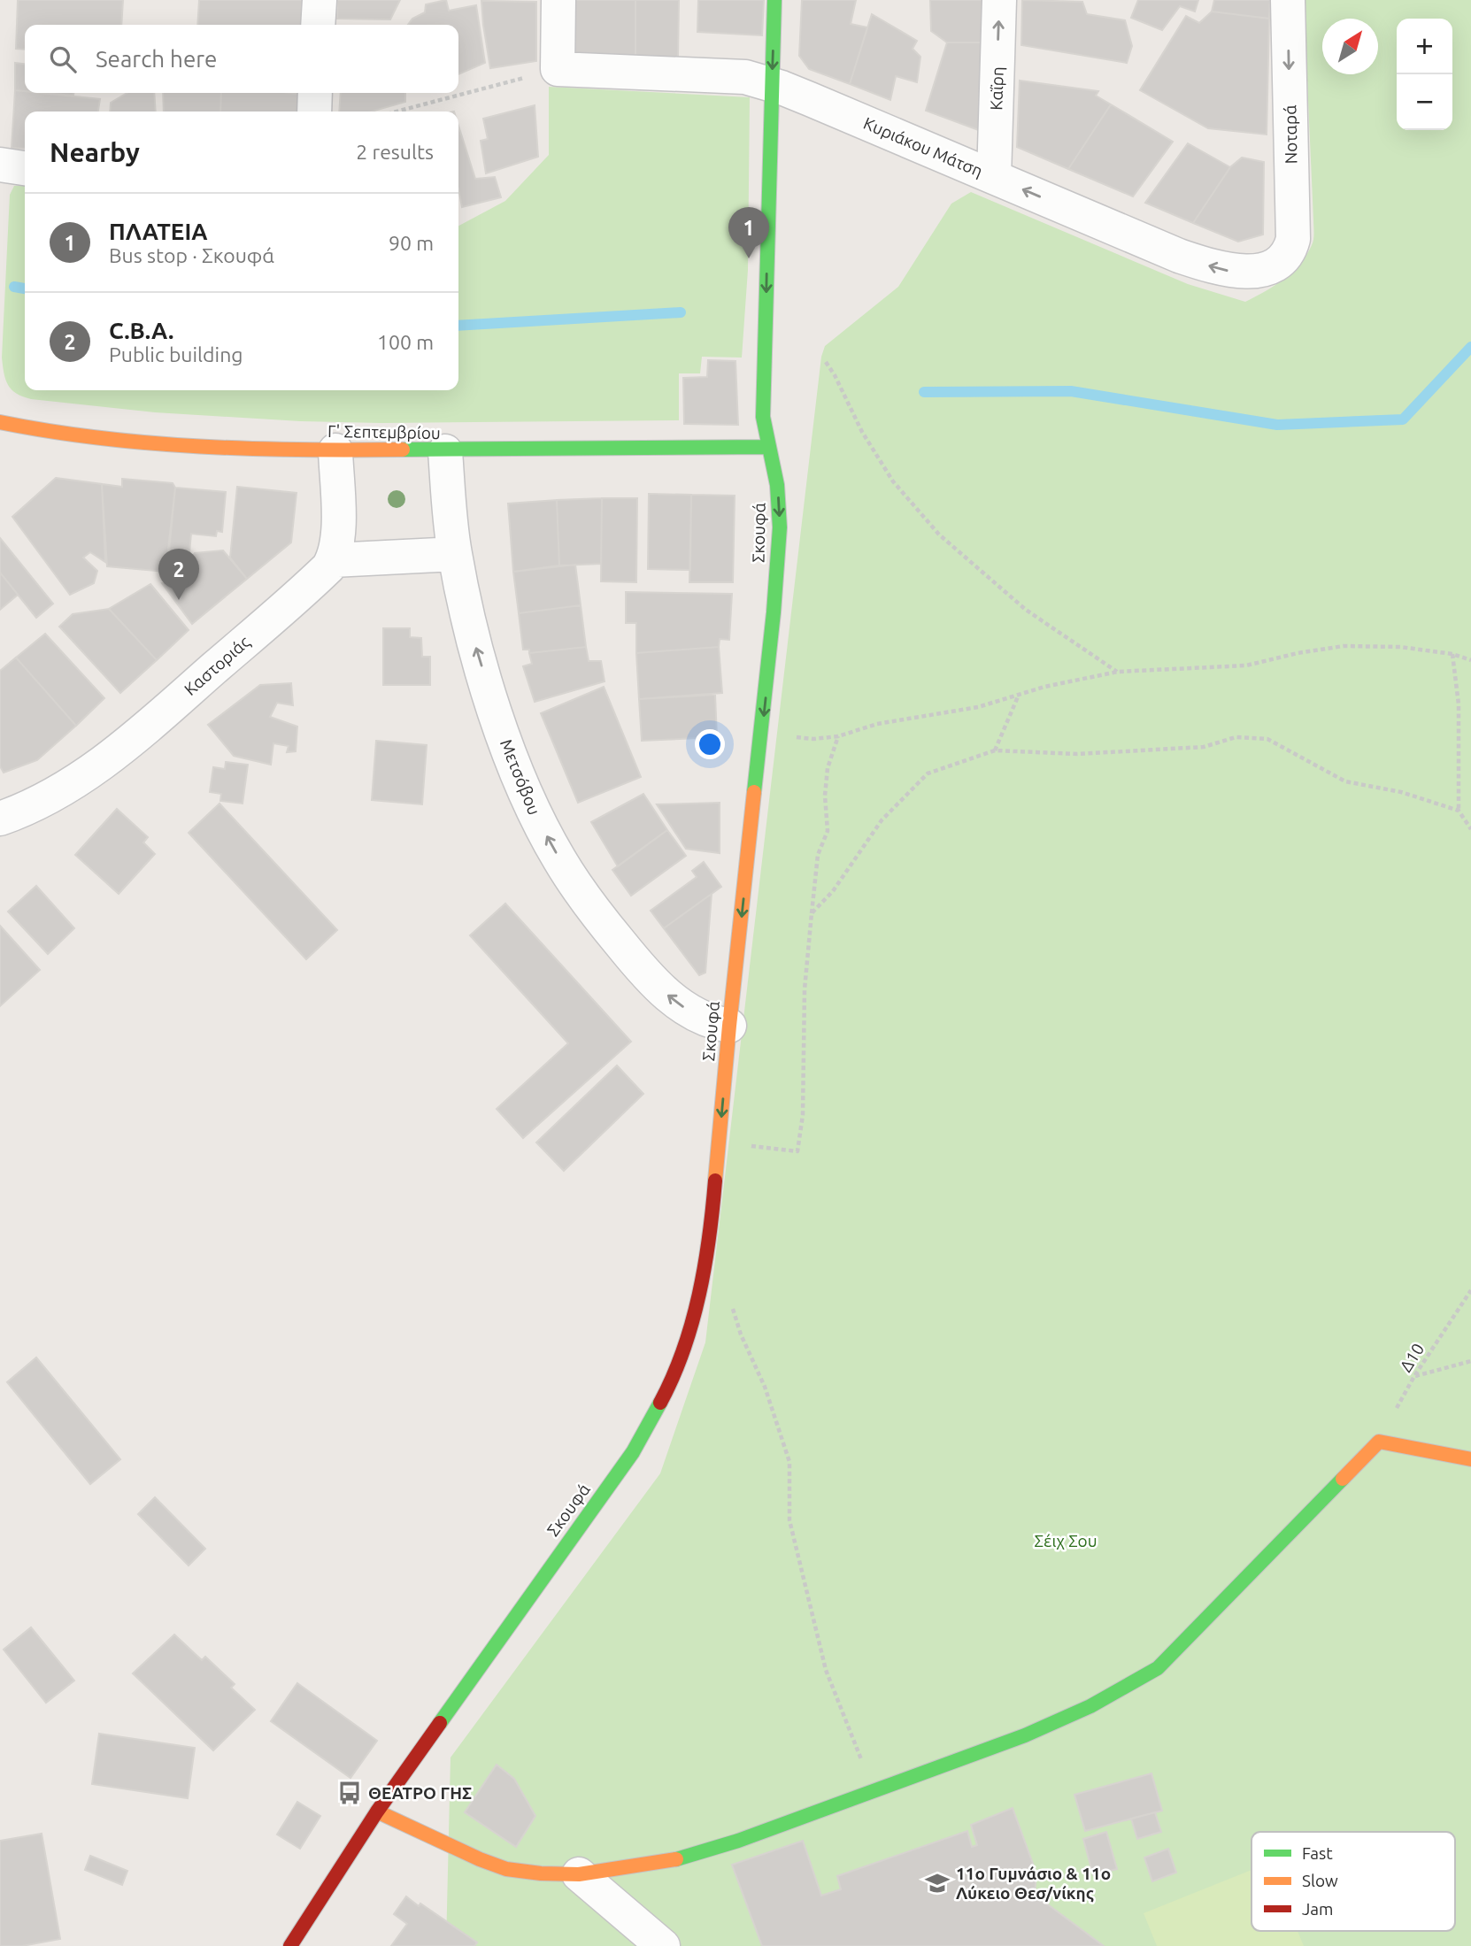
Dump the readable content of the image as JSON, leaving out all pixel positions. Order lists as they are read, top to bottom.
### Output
{
  "streets": {
    "street": [
      "Καΐρη",
      "Νοταρά",
      "Κυριάκου Μάτση",
      "Γ' Σεπτεμβρίου",
      "Σκουφά",
      "Καστοριάς",
      "Μετσόβου"
    ],
    "path": ["Δ10"]
  },
  "crossings": [
    ["Καΐρη", "Κυριάκου Μάτση"],
    ["Νοταρά", "Κυριάκου Μάτση"],
    ["Κυριάκου Μάτση", "Σκουφά"],
    ["Γ' Σεπτεμβρίου", "Σκουφά"],
    ["Γ' Σεπτεμβρίου", "Μετσόβου"],
    ["Σκουφά", "Μετσόβου"]
  ],
  "one_way": [
    "Καΐρη",
    "Νοταρά",
    "Κυριάκου Μάτση",
    "Σκουφά",
    "Μετσόβου"
  ],
  "parks": ["Σέιχ Σου"],
  "places": {
    "bus stop": ["ΘΕΑΤΡΟ ΓΗΣ"],
    "school or university": ["11ο Γυμνάσιο & 11ο Λύκειο Θεσ/νίκης"]
  },
  "legend": ["Fast", "Slow", "Jam"],
  "north": "top right",
  "page": {
    "map_buttons": ["+", "−"],
    "search": "Search here",
    "heading": ["Nearby", "2 results"],
    "list": [
      {
        "mark": "1",
        "name": "ΠΛΑΤΕΙΑ",
        "note": "Bus stop · Σκουφά",
        "value": "90 m"
      },
      {
        "mark": "2",
        "name": "C.B.A.",
        "note": "Public building",
        "value": "100 m"
      }
    ],
    "pins": ["1", "2"]
  }
}
